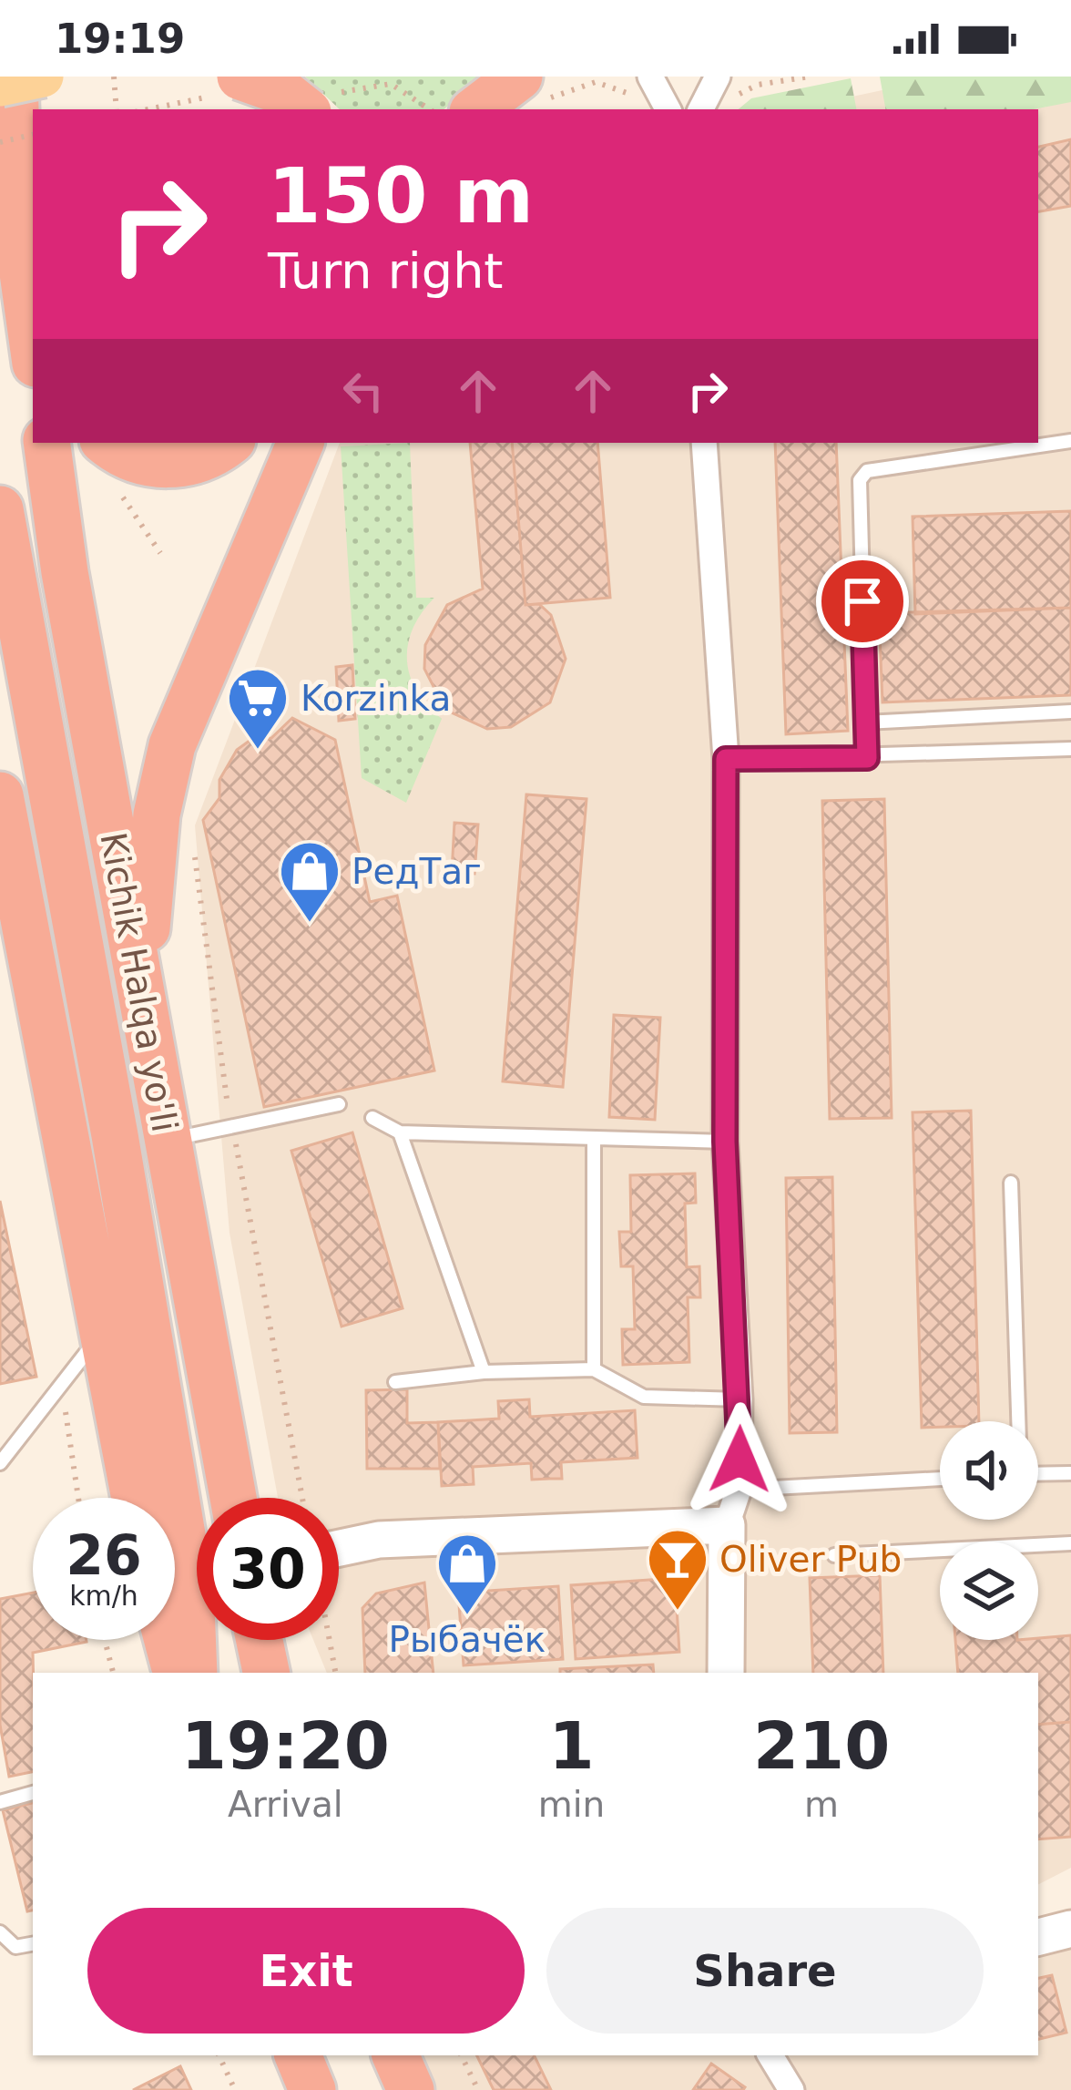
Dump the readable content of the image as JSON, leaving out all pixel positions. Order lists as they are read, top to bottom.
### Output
{
  "streets": {
    "highway": ["Kichik Halqa yo'li"]
  },
  "places": {
    "supermarket": ["Korzinka"],
    "shop": ["РедТаг", "Рыбачёк"],
    "bar": ["Oliver Pub"]
  },
  "page": {
    "status": "19:19",
    "turn": ["150 m", "Turn right"],
    "speed": "26 km/h",
    "limit": "30",
    "eta": [
      "19:20",
      "Arrival",
      "1",
      "min",
      "210",
      "m"
    ],
    "buttons": ["Exit", "Share"]
  }
}
